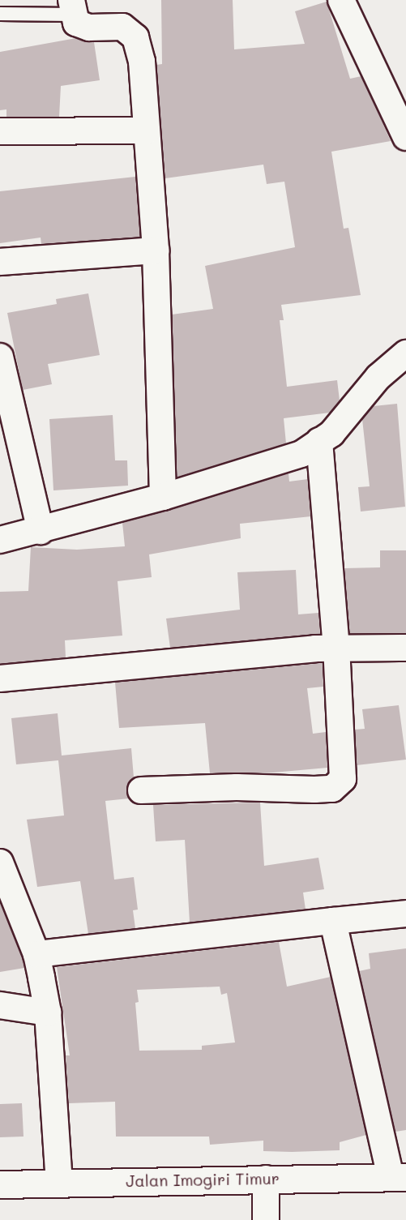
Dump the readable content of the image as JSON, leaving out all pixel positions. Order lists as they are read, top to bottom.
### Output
{
  "streets": {
    "main road": ["Jalan Imogiri Timur"]
  }
}
